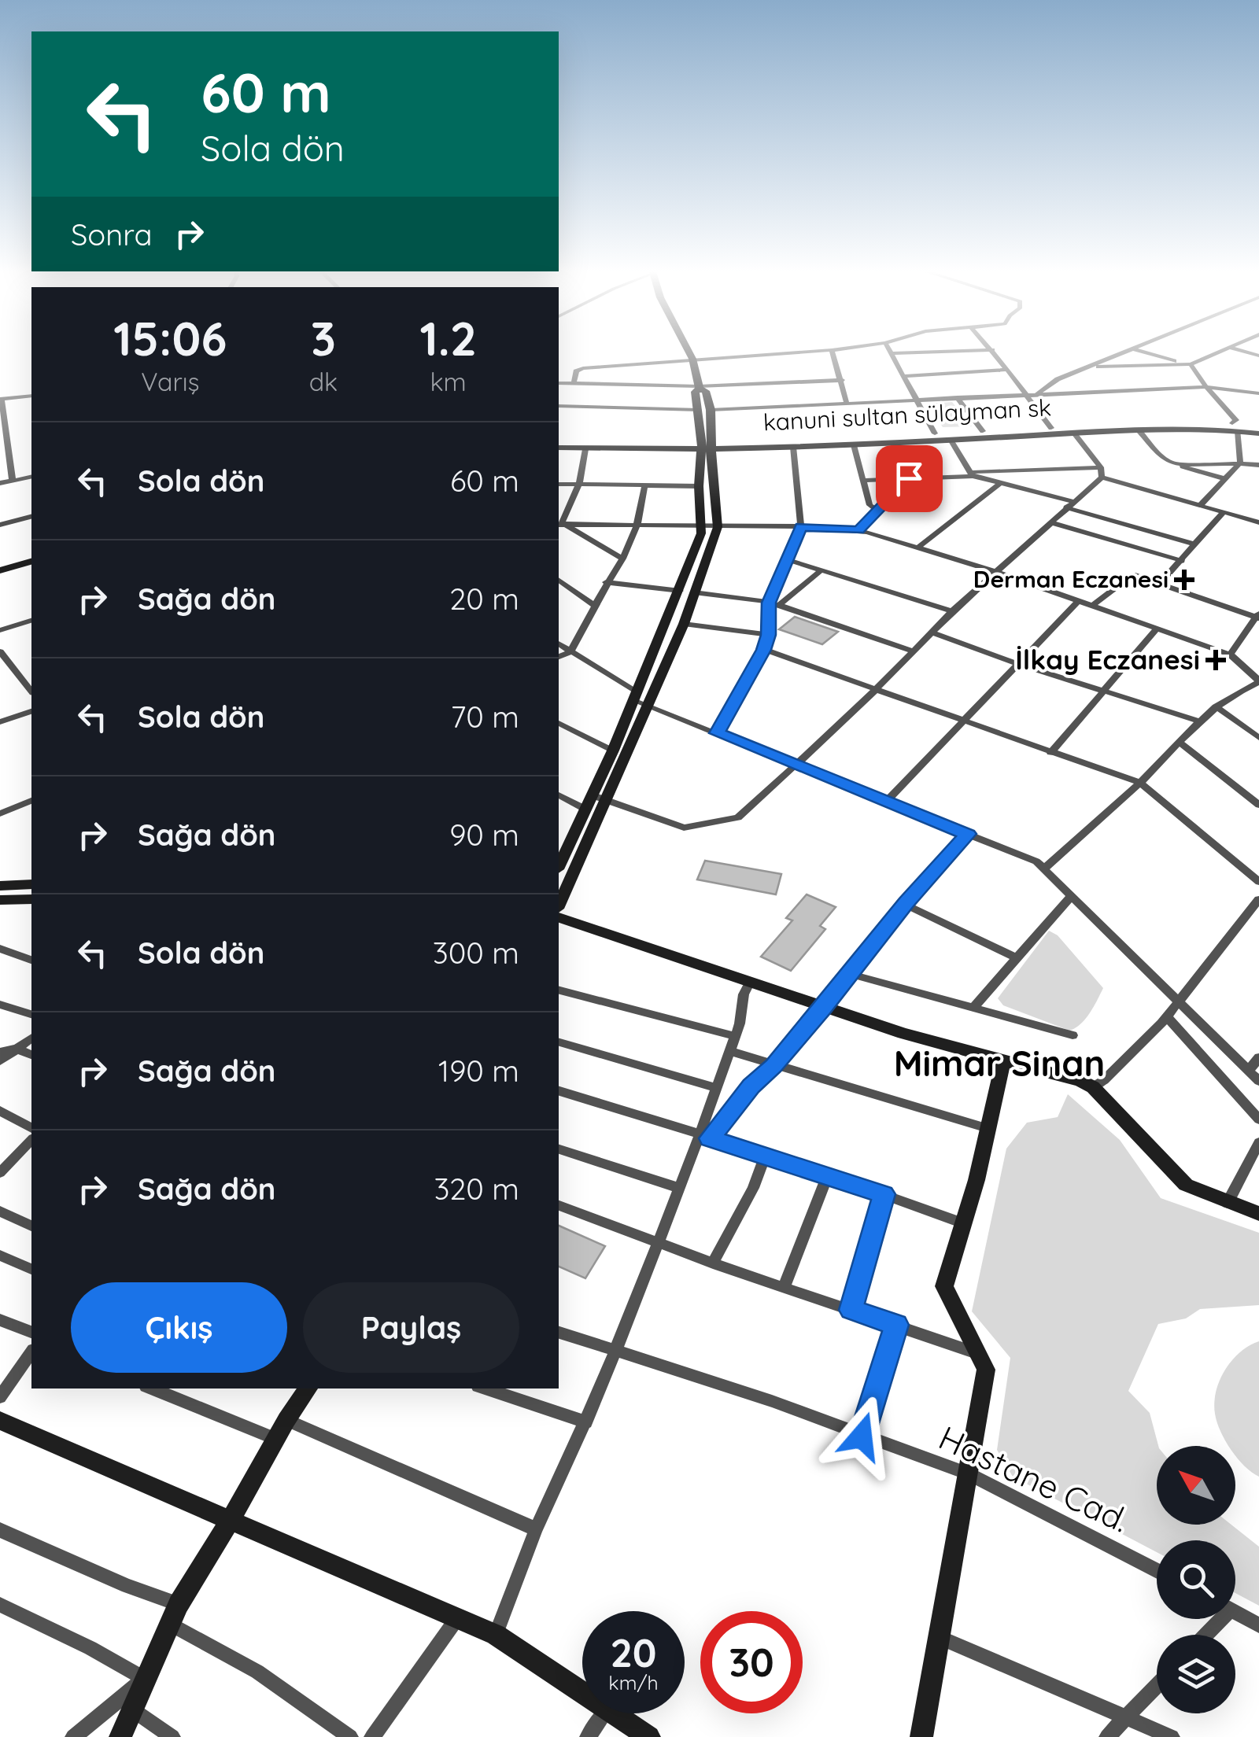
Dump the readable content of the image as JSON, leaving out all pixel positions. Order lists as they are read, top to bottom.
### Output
{
  "streets": {
    "street": ["kanuni sultan sülayman sk", "Hastane Cad."]
  },
  "districts": ["Mimar Sinan"],
  "places": {
    "health": ["Derman Eczanesi", "İlkay Eczanesi"]
  },
  "north": "top left",
  "page": {
    "turn": ["60 m", "Sola dön"],
    "then": "Sonra",
    "eta": [
      "15:06",
      "Varış",
      "3",
      "dk",
      "1.2",
      "km"
    ],
    "list": [
      {
        "name": "Sola dön",
        "value": "60 m"
      },
      {
        "name": "Sağa dön",
        "value": "20 m"
      },
      {
        "name": "Sola dön",
        "value": "70 m"
      },
      {
        "name": "Sağa dön",
        "value": "90 m"
      },
      {
        "name": "Sola dön",
        "value": "300 m"
      },
      {
        "name": "Sağa dön",
        "value": "190 m"
      },
      {
        "name": "Sağa dön",
        "value": "320 m"
      }
    ],
    "buttons": ["Çıkış", "Paylaş"],
    "speed": "20 km/h",
    "limit": "30"
  }
}
